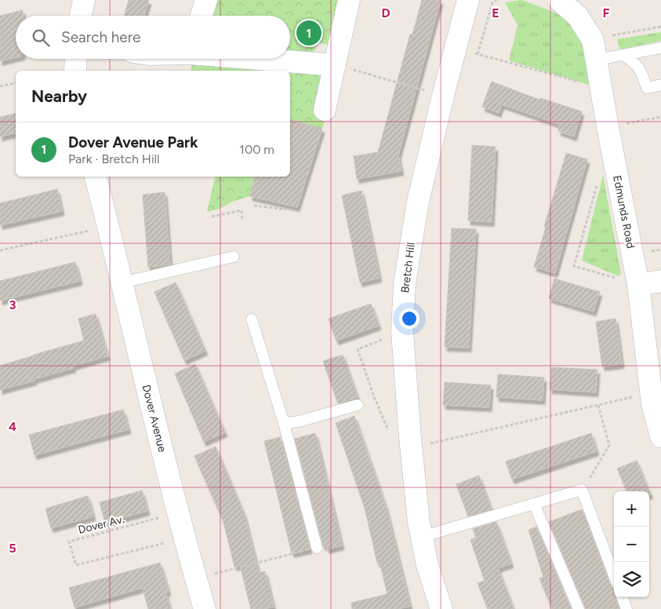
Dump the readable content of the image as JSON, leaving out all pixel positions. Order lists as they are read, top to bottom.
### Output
{
  "streets": {
    "street": ["Edmunds Road", "Bretch Hill", "Dover Avenue"],
    "path": ["Dover Av."]
  },
  "crossings": [
    ["Dover Avenue", "Dover Av."]
  ],
  "page": {
    "search": "Search here",
    "pins": "1",
    "heading": "Nearby",
    "list": [
      {
        "mark": "1",
        "name": "Dover Avenue Park",
        "note": "Park · Bretch Hill",
        "value": "100 m"
      }
    ],
    "map_buttons": ["+", "−"]
  },
  "grid": {
    "columns": ["D", "E", "F"],
    "rows": ["3", "4", "5"]
  }
}
